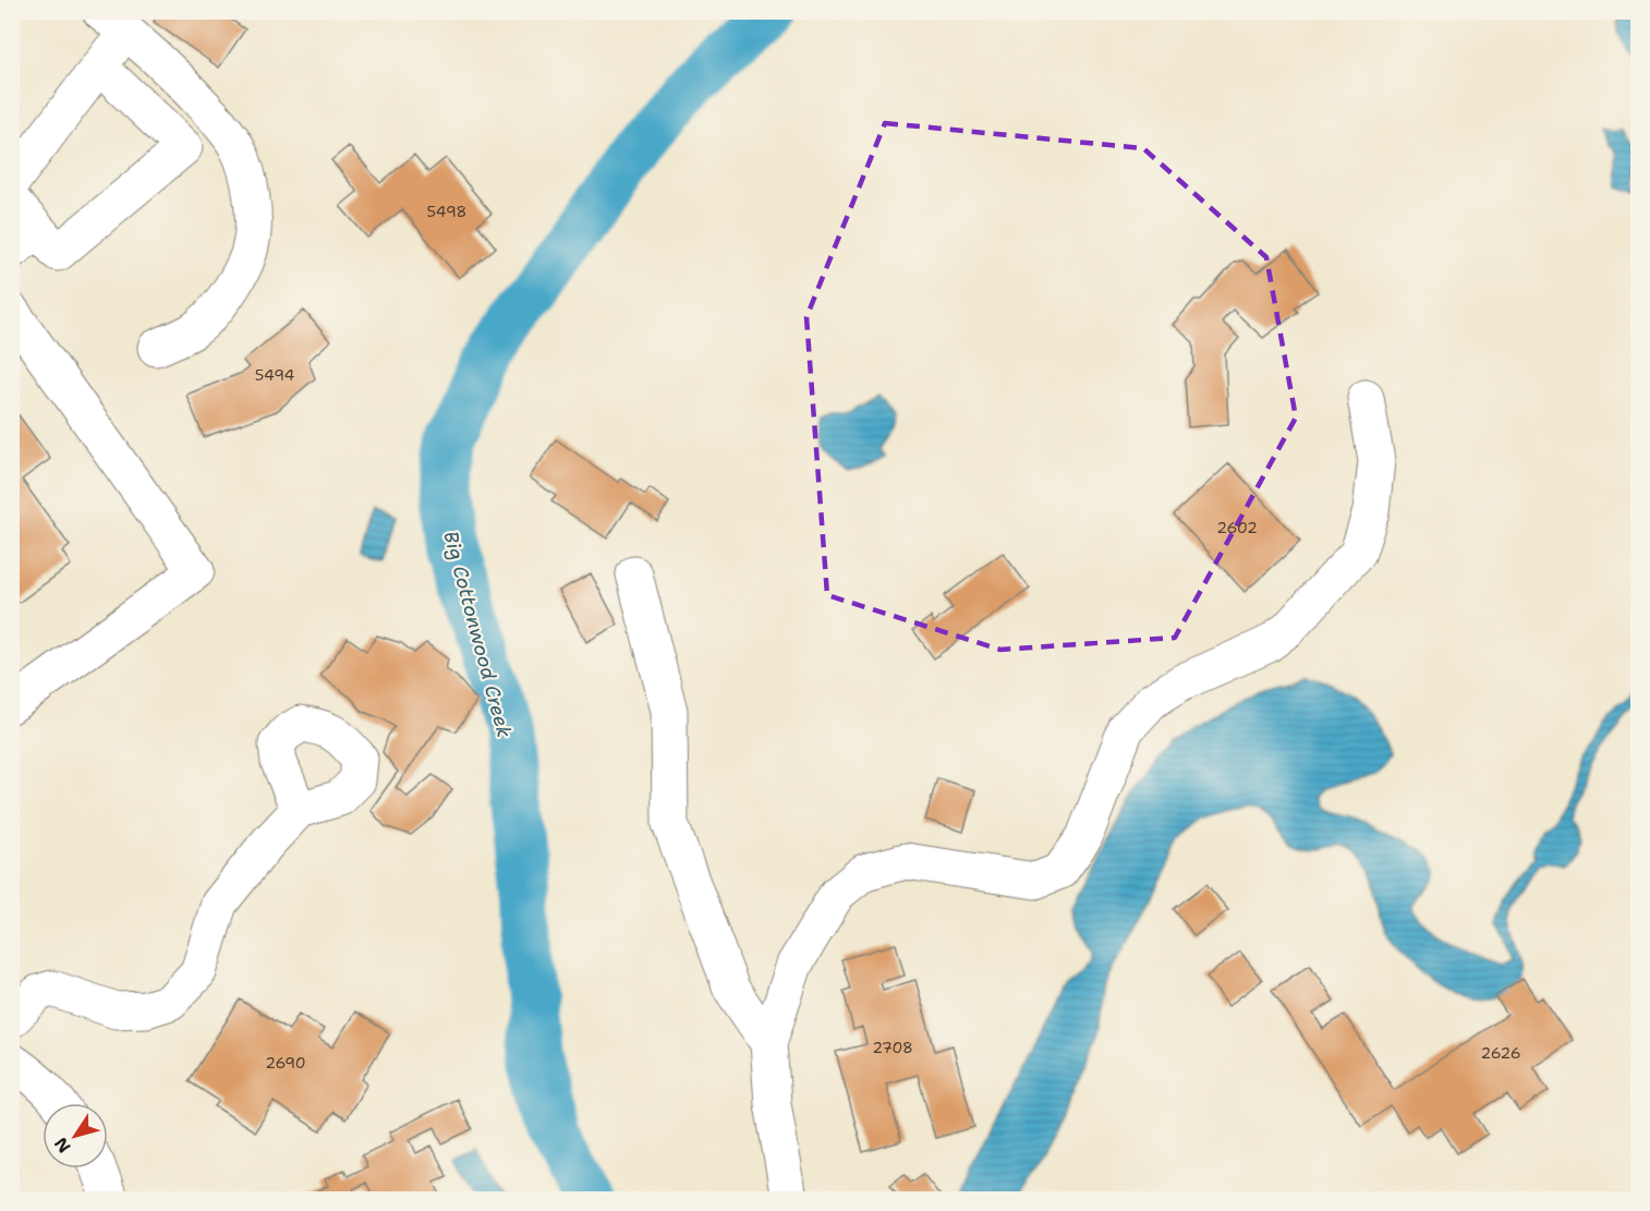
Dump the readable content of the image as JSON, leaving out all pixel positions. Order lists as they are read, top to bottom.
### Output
{
  "water": ["Big Cottonwood Creek"],
  "house_numbers": [
    "5498",
    "5494",
    "2602",
    "2708",
    "2626",
    "2690"
  ],
  "north": "bottom left"
}
